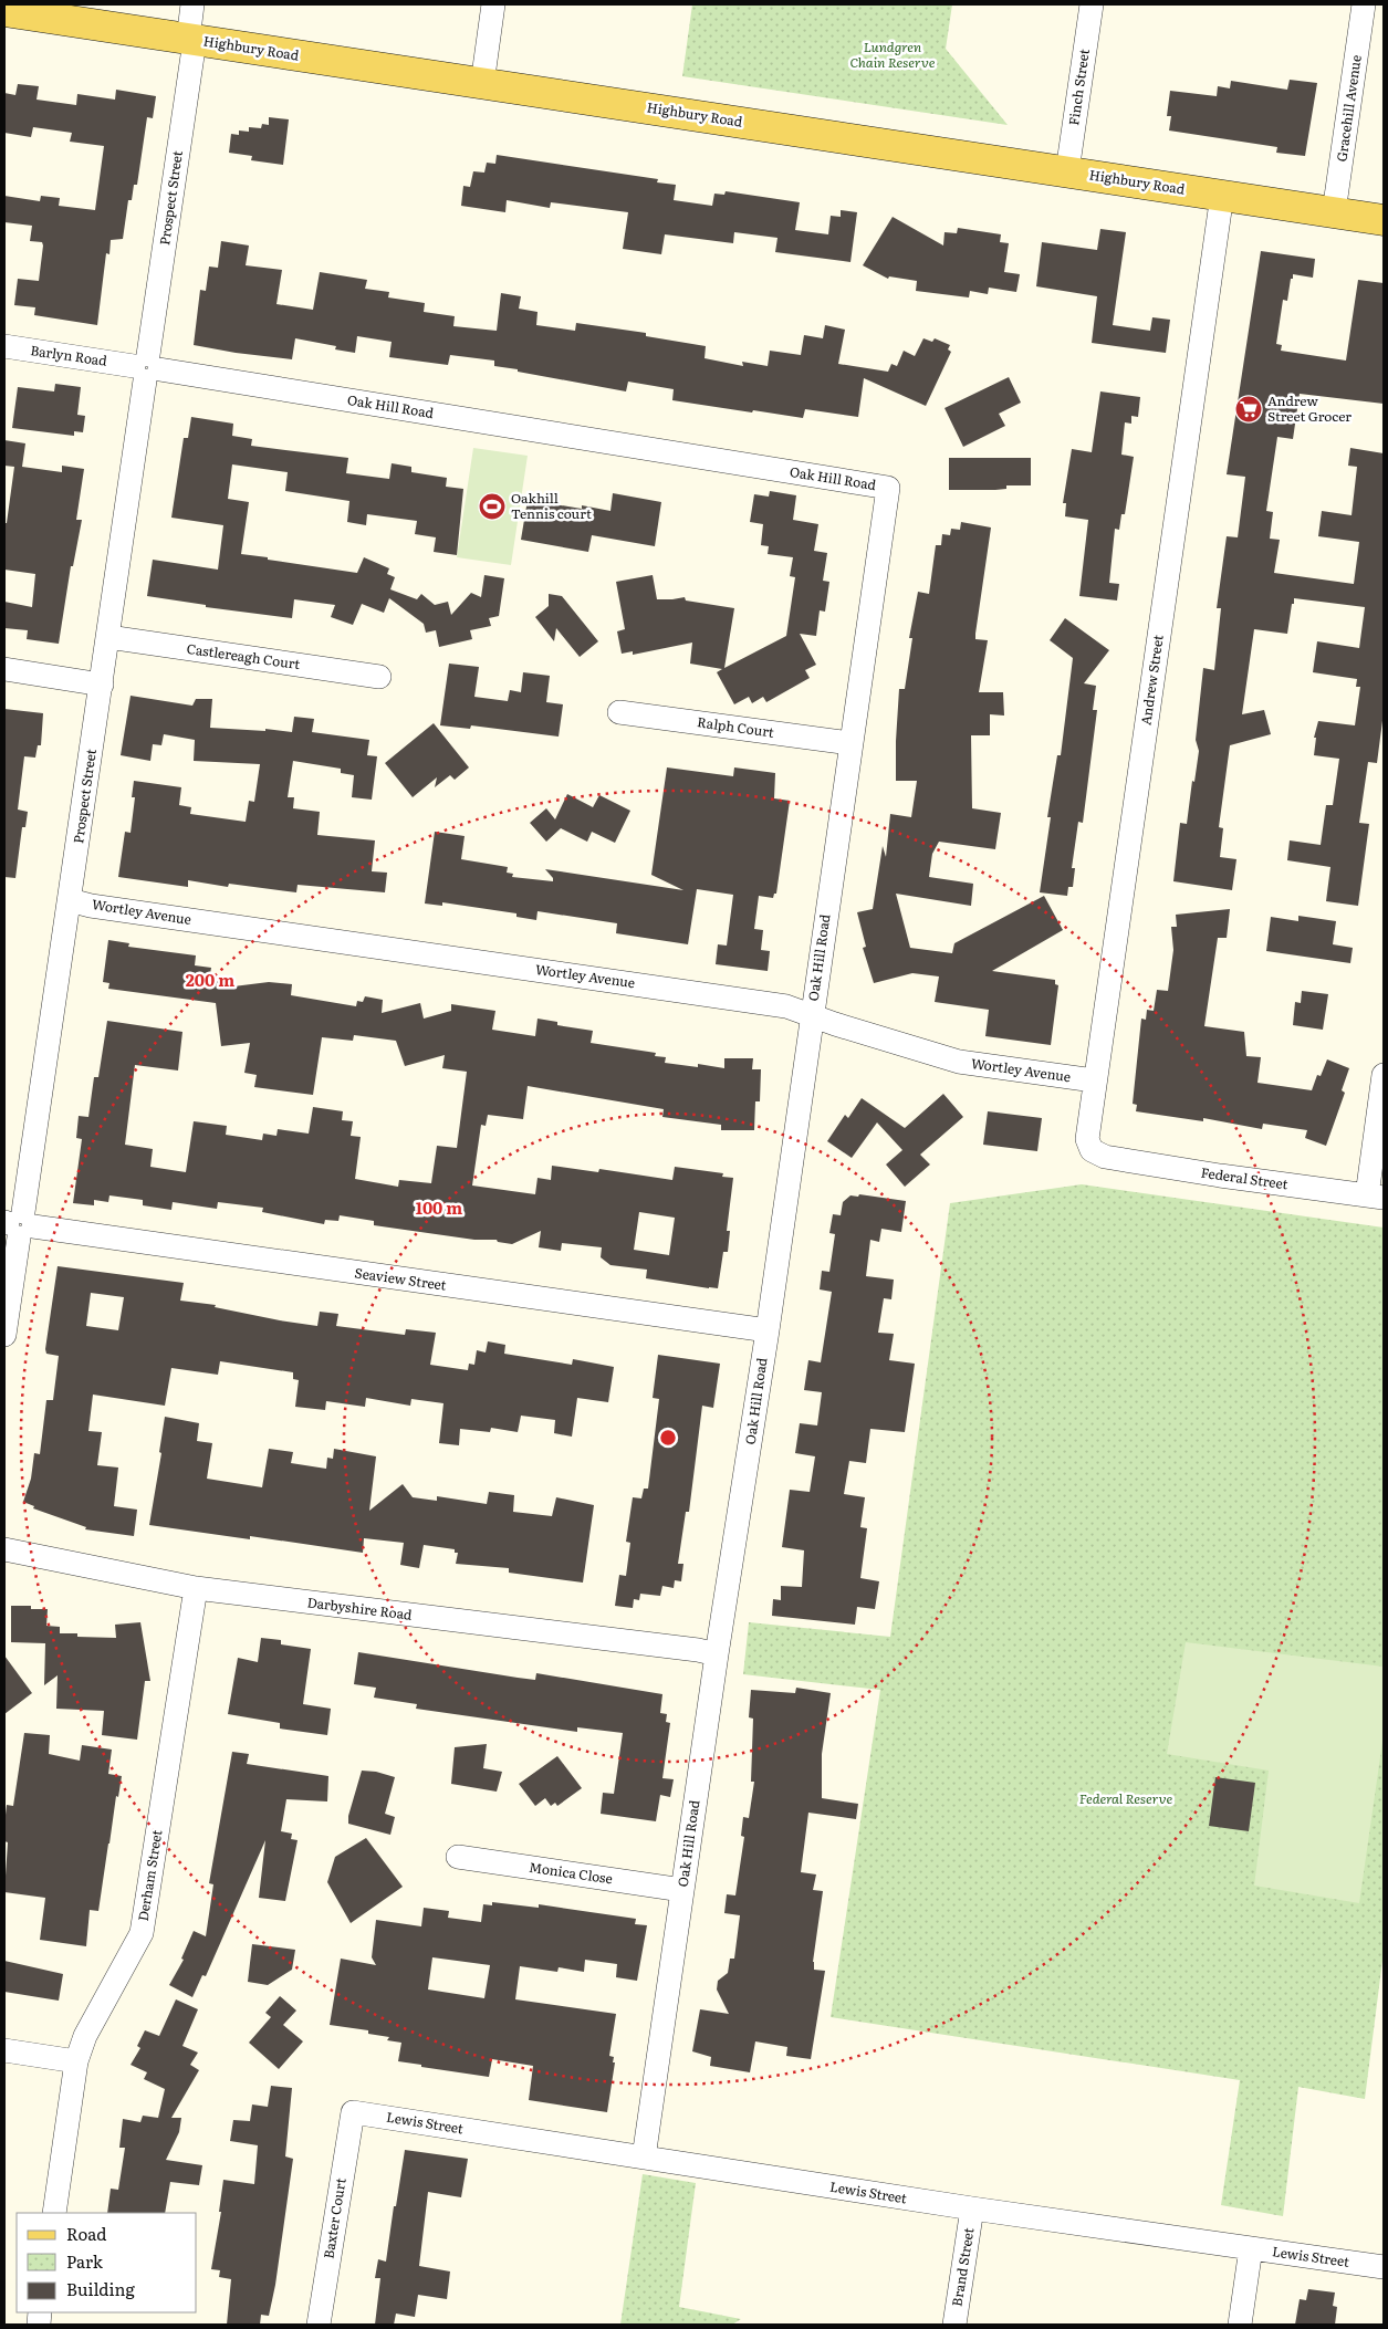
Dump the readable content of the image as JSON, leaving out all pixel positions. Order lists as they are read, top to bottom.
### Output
{
  "streets": {
    "main road": ["Highbury Road"],
    "street": [
      "Finch Street",
      "Gracehill Avenue",
      "Prospect Street",
      "Barlyn Road",
      "Oak Hill Road",
      "Castlereagh Court",
      "Andrew Street",
      "Ralph Court",
      "Wortley Avenue",
      "Federal Street",
      "Seaview Street",
      "Darbyshire Road",
      "Monica Close",
      "Derham Street",
      "Lewis Street",
      "Baxter Court",
      "Brand Street"
    ]
  },
  "crossings": [
    ["Highbury Road", "Finch Street"],
    ["Highbury Road", "Gracehill Avenue"],
    ["Highbury Road", "Prospect Street"],
    ["Highbury Road", "Andrew Street"],
    ["Prospect Street", "Barlyn Road"],
    ["Prospect Street", "Oak Hill Road"],
    ["Prospect Street", "Castlereagh Court"],
    ["Prospect Street", "Wortley Avenue"],
    ["Prospect Street", "Seaview Street"],
    ["Barlyn Road", "Oak Hill Road"],
    ["Oak Hill Road", "Ralph Court"],
    ["Oak Hill Road", "Wortley Avenue"],
    ["Oak Hill Road", "Seaview Street"],
    ["Oak Hill Road", "Darbyshire Road"],
    ["Oak Hill Road", "Monica Close"],
    ["Oak Hill Road", "Lewis Street"],
    ["Andrew Street", "Wortley Avenue"],
    ["Andrew Street", "Federal Street"],
    ["Darbyshire Road", "Derham Street"],
    ["Lewis Street", "Baxter Court"],
    ["Lewis Street", "Brand Street"]
  ],
  "parks": ["Lundgren Chain Reserve", "Federal Reserve"],
  "places": {
    "supermarket": ["Andrew Street Grocer"],
    "sports": ["Oakhill Tennis court"]
  },
  "legend": ["Road", "Park", "Building"],
  "rings": ["200 m", "100 m"]
}
